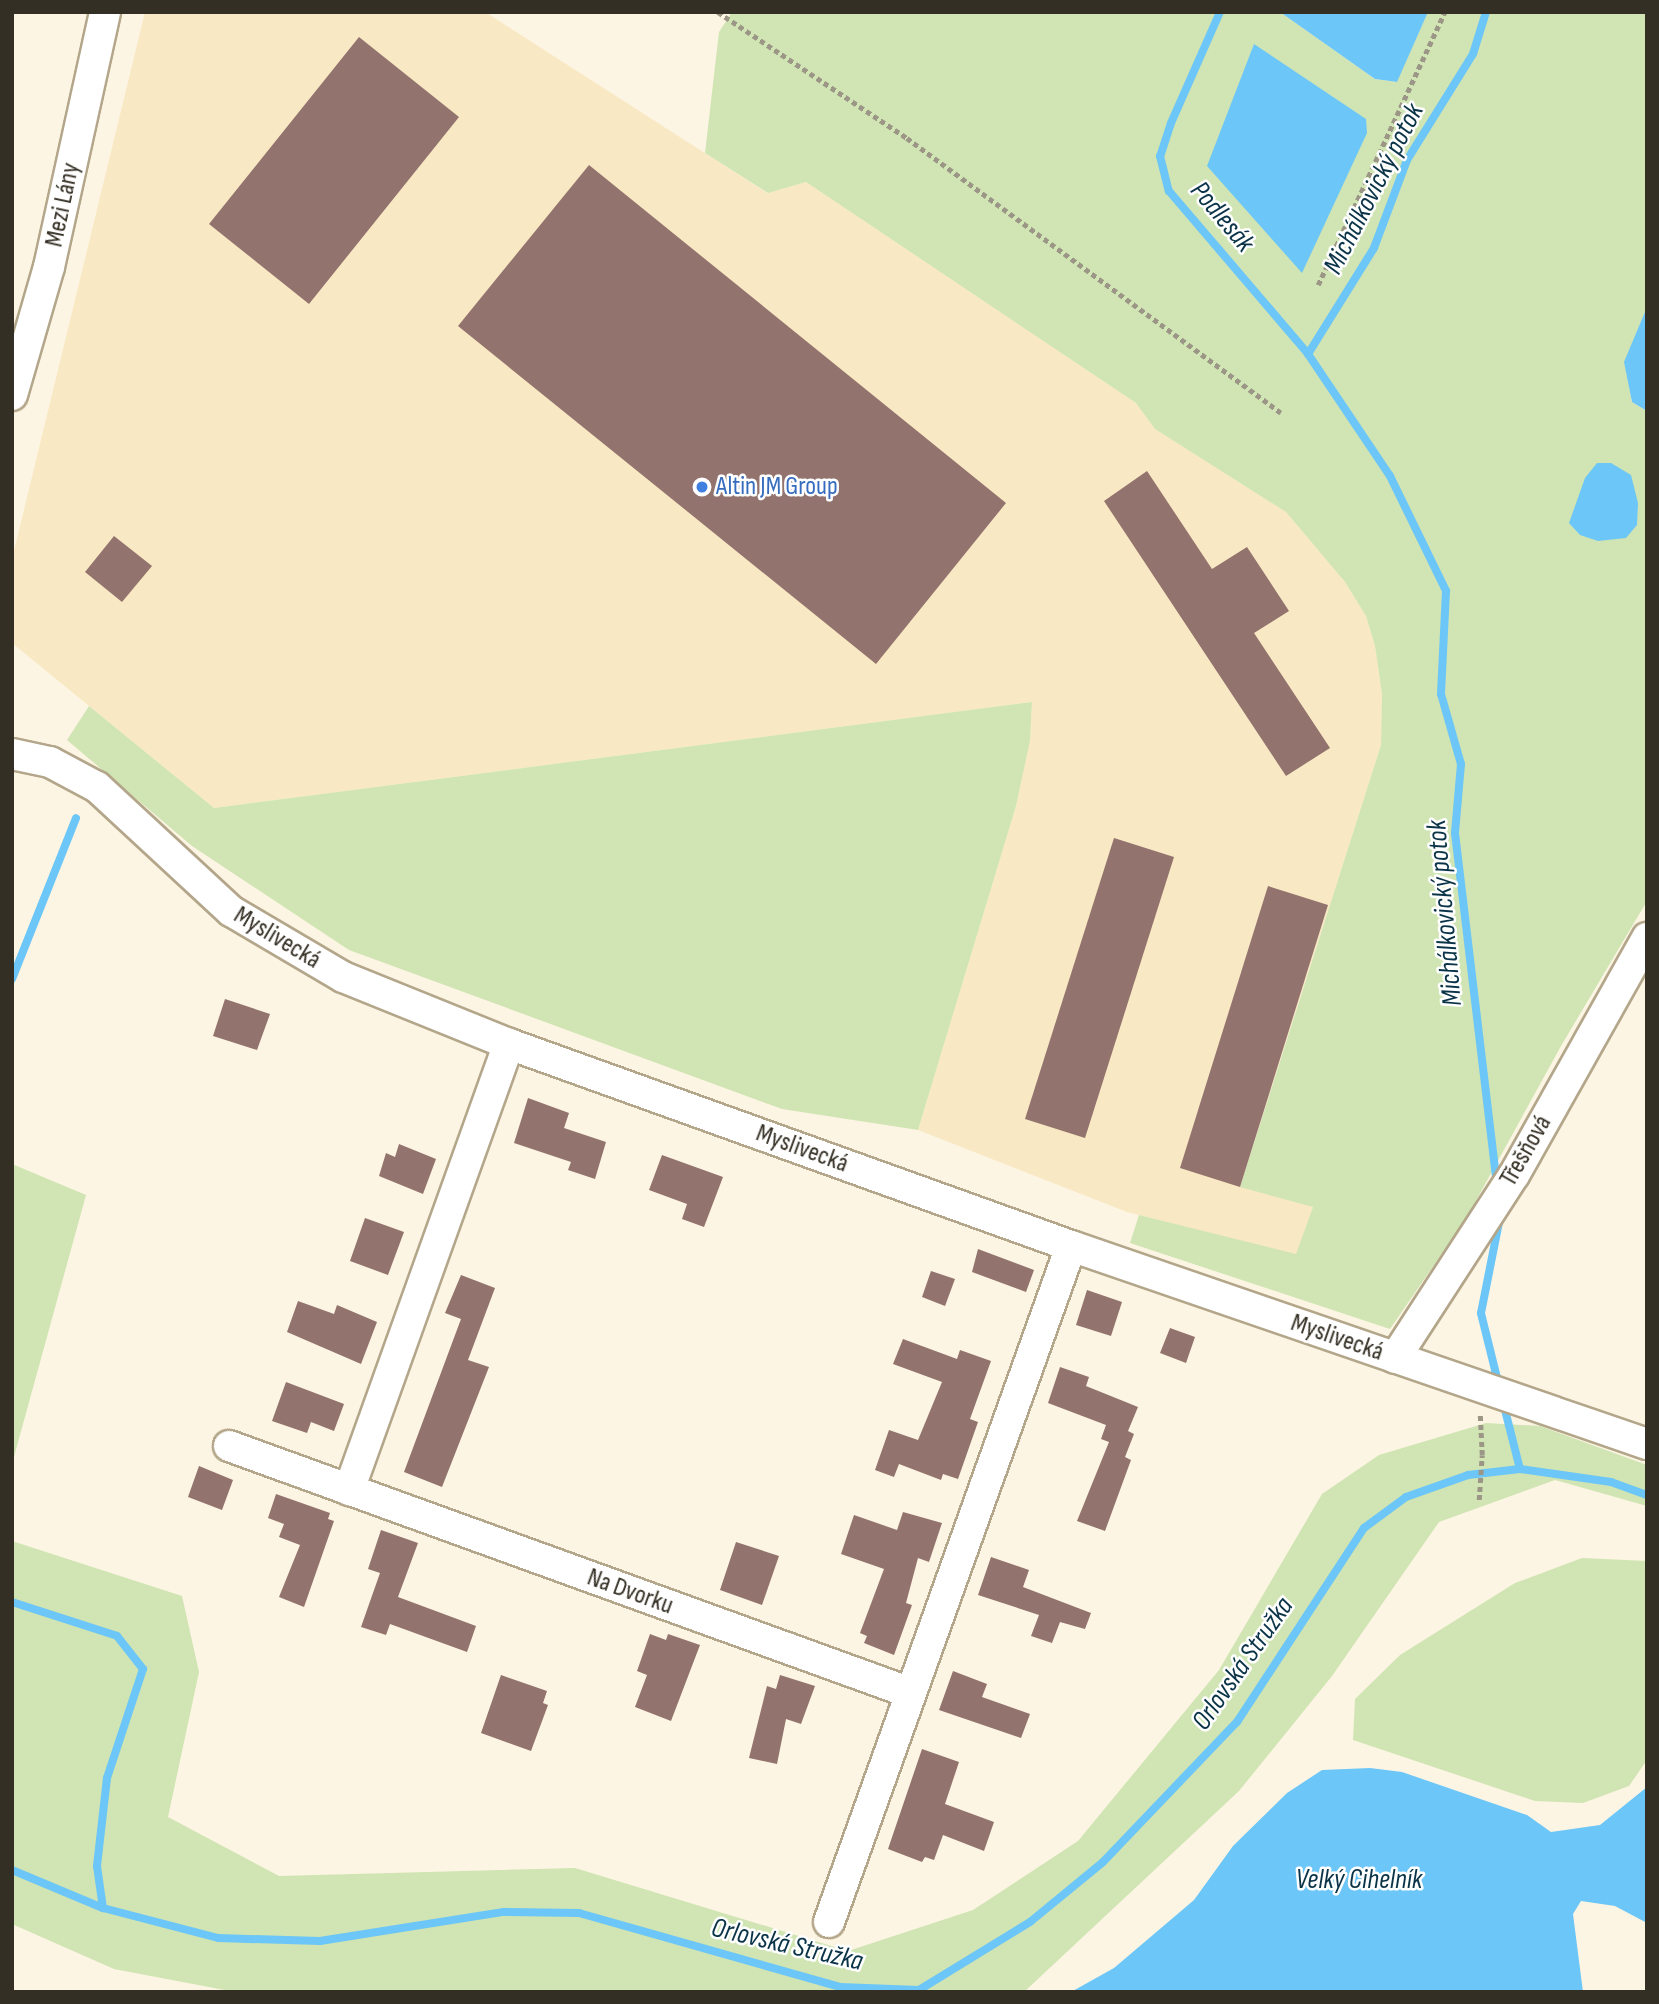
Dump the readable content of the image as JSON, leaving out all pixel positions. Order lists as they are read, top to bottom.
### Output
{
  "streets": {
    "street": [
      "Mezi Lány",
      "Myslivecká",
      "Třešňová",
      "Na Dvorku"
    ]
  },
  "crossings": [
    ["Myslivecká", "Třešňová"]
  ],
  "water": [
    "Michálkovický potok",
    "Podlesák",
    "Orlovská Stružka",
    "Velký Cihelník"
  ],
  "places": ["Altin JM Group"]
}
